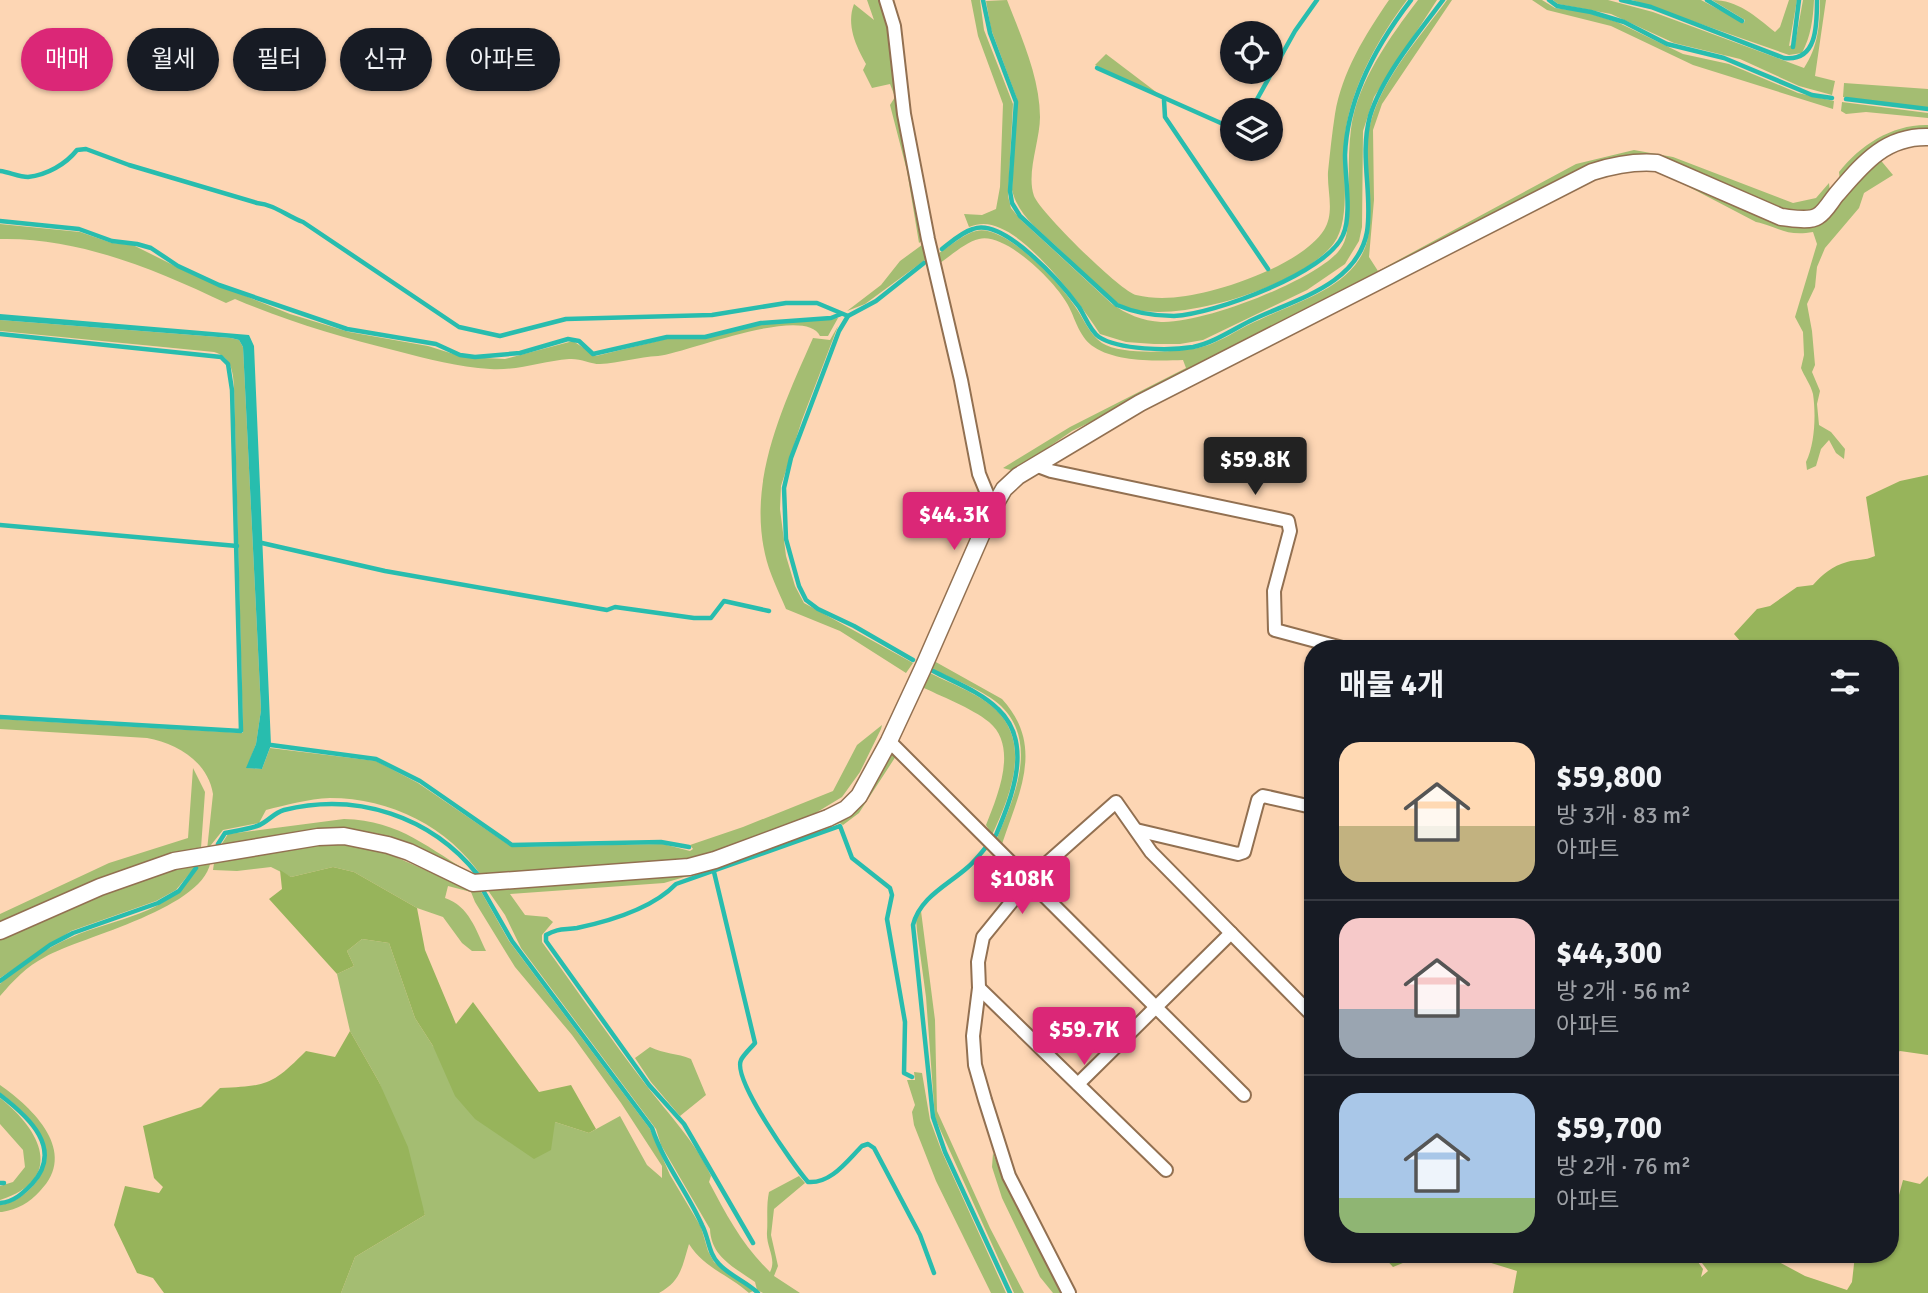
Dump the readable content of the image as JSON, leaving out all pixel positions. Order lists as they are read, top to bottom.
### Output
{
  "page": {
    "chip": [
      "매매",
      "월세",
      "필터",
      "신규",
      "아파트"
    ],
    "price": [
      "$59.8K",
      "$44.3K",
      "$108K",
      "$59.7K"
    ],
    "heading": "매물 4개",
    "list": [
      {
        "name": "$59,800",
        "note": "방 3개 · 83 m² · 아파트"
      },
      {
        "name": "$44,300",
        "note": "방 2개 · 56 m² · 아파트"
      },
      {
        "name": "$59,700",
        "note": "방 2개 · 76 m² · 아파트"
      }
    ]
  }
}
